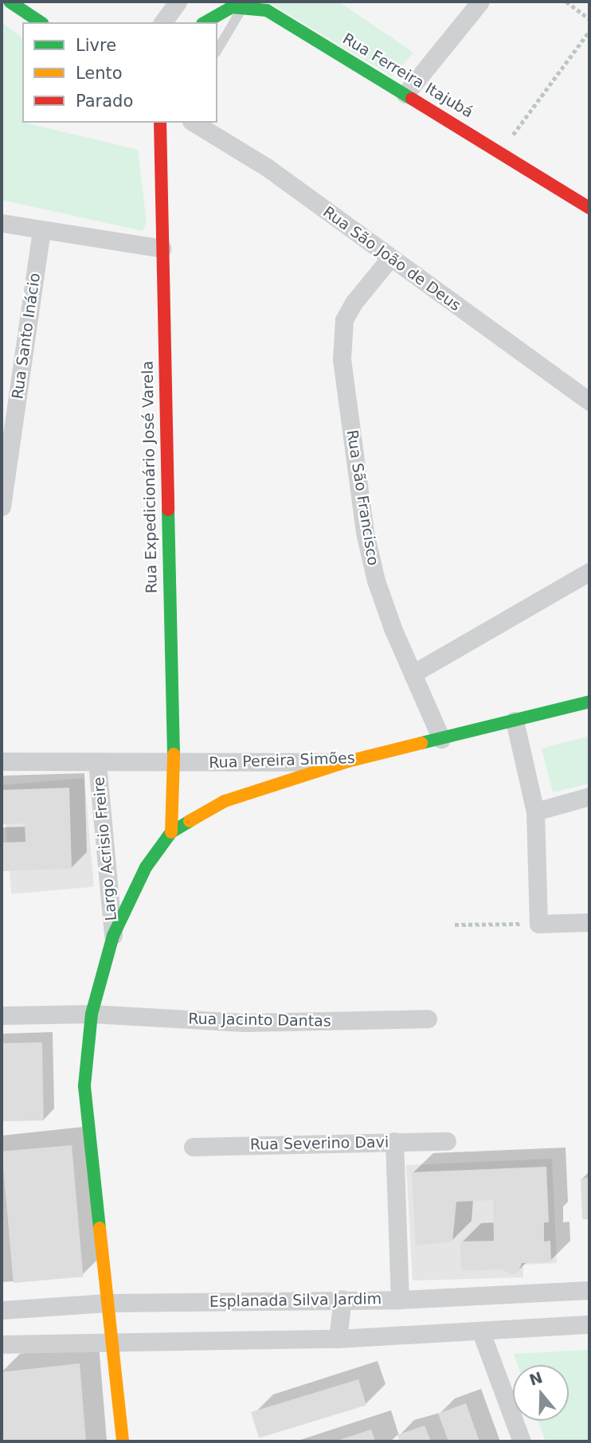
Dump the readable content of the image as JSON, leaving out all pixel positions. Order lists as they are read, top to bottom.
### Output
{
  "streets": {
    "street": [
      "Rua Ferreira Itajubá",
      "Rua São João de Deus",
      "Rua Santo Inácio",
      "Rua Expedicionário José Varela",
      "Rua São Francisco",
      "Rua Pereira Simões",
      "Largo Acrisio Freire",
      "Rua Jacinto Dantas",
      "Rua Severino Davi",
      "Esplanada Silva Jardim"
    ]
  },
  "crossings": [
    ["Rua São João de Deus", "Rua São Francisco"],
    ["Rua Expedicionário José Varela", "Rua Pereira Simões"],
    ["Rua São Francisco", "Rua Pereira Simões"],
    ["Rua Pereira Simões", "Largo Acrisio Freire"]
  ],
  "legend": ["Livre", "Lento", "Parado"],
  "north": "top"
}
